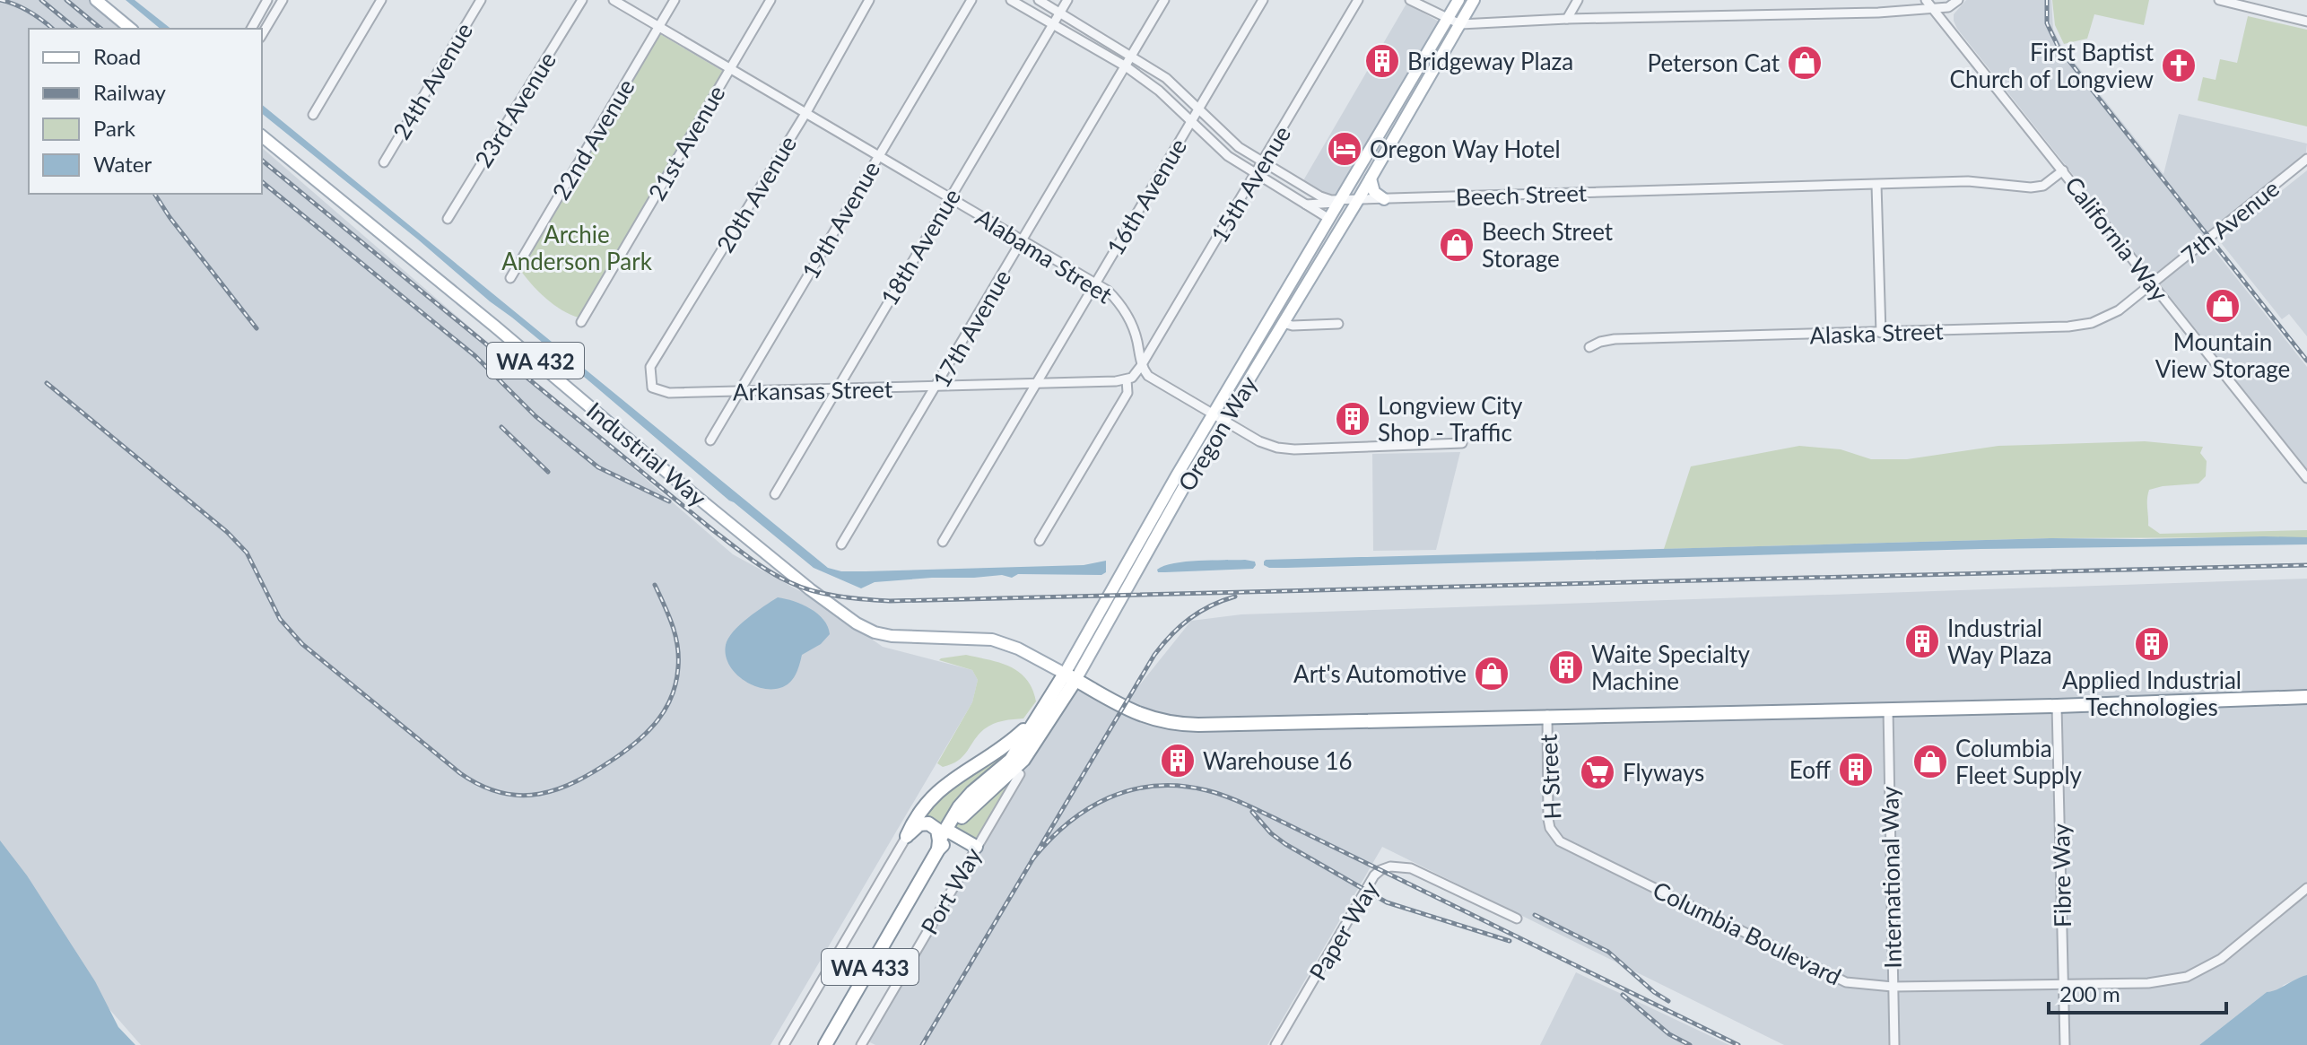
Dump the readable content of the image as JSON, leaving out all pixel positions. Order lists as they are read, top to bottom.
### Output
{
  "streets": {
    "highway": ["WA 432", "Oregon Way", "WA 433"],
    "main road": ["Industrial Way"],
    "street": [
      "24th Avenue",
      "23rd Avenue",
      "22nd Avenue",
      "21st Avenue",
      "15th Avenue",
      "20th Avenue",
      "Beech Street",
      "16th Avenue",
      "19th Avenue",
      "7th Avenue",
      "California Way",
      "18th Avenue",
      "Alabama Street",
      "17th Avenue",
      "Alaska Street",
      "Arkansas Street",
      "H Street",
      "Fibre Way",
      "International Way",
      "Port Way",
      "Paper Way",
      "Columbia Boulevard"
    ]
  },
  "crossings": [
    ["22nd Avenue", "Alabama Street"],
    ["21st Avenue", "Alabama Street"],
    ["15th Avenue", "Beech Street"],
    ["15th Avenue", "Alabama Street"],
    ["20th Avenue", "Alabama Street"],
    ["20th Avenue", "Arkansas Street"],
    ["Beech Street", "16th Avenue"],
    ["Beech Street", "California Way"],
    ["Beech Street", "18th Avenue"],
    ["Beech Street", "17th Avenue"],
    ["Beech Street", "Oregon Way"],
    ["16th Avenue", "Alabama Street"],
    ["16th Avenue", "Arkansas Street"],
    ["19th Avenue", "Alabama Street"],
    ["19th Avenue", "Arkansas Street"],
    ["7th Avenue", "California Way"],
    ["7th Avenue", "Alaska Street"],
    ["California Way", "Alaska Street"],
    ["18th Avenue", "Alabama Street"],
    ["18th Avenue", "Arkansas Street"],
    ["Alabama Street", "17th Avenue"],
    ["17th Avenue", "Arkansas Street"],
    ["WA 432", "Oregon Way"],
    ["WA 432", "Industrial Way"],
    ["WA 432", "H Street"],
    ["WA 432", "Fibre Way"],
    ["WA 432", "International Way"],
    ["Oregon Way", "Industrial Way"],
    ["H Street", "Columbia Boulevard"],
    ["Fibre Way", "Columbia Boulevard"],
    ["International Way", "Columbia Boulevard"]
  ],
  "parks": ["Archie Anderson Park"],
  "places": {
    "building": [
      "Bridgeway Plaza",
      "Longview City Shop - Traffic",
      "Industrial Way Plaza",
      "Applied Industrial Technologies",
      "Waite Specialty Machine",
      "Warehouse 16",
      "Eoff"
    ],
    "shop": [
      "Peterson Cat",
      "Beech Street Storage",
      "Mountain View Storage",
      "Art's Automotive",
      "Columbia Fleet Supply"
    ],
    "church": ["First Baptist Church of Longview"],
    "hotel": ["Oregon Way Hotel"],
    "supermarket": ["Flyways"]
  },
  "legend": [
    "Road",
    "Railway",
    "Park",
    "Water"
  ],
  "scale_bar": "200 m"
}
